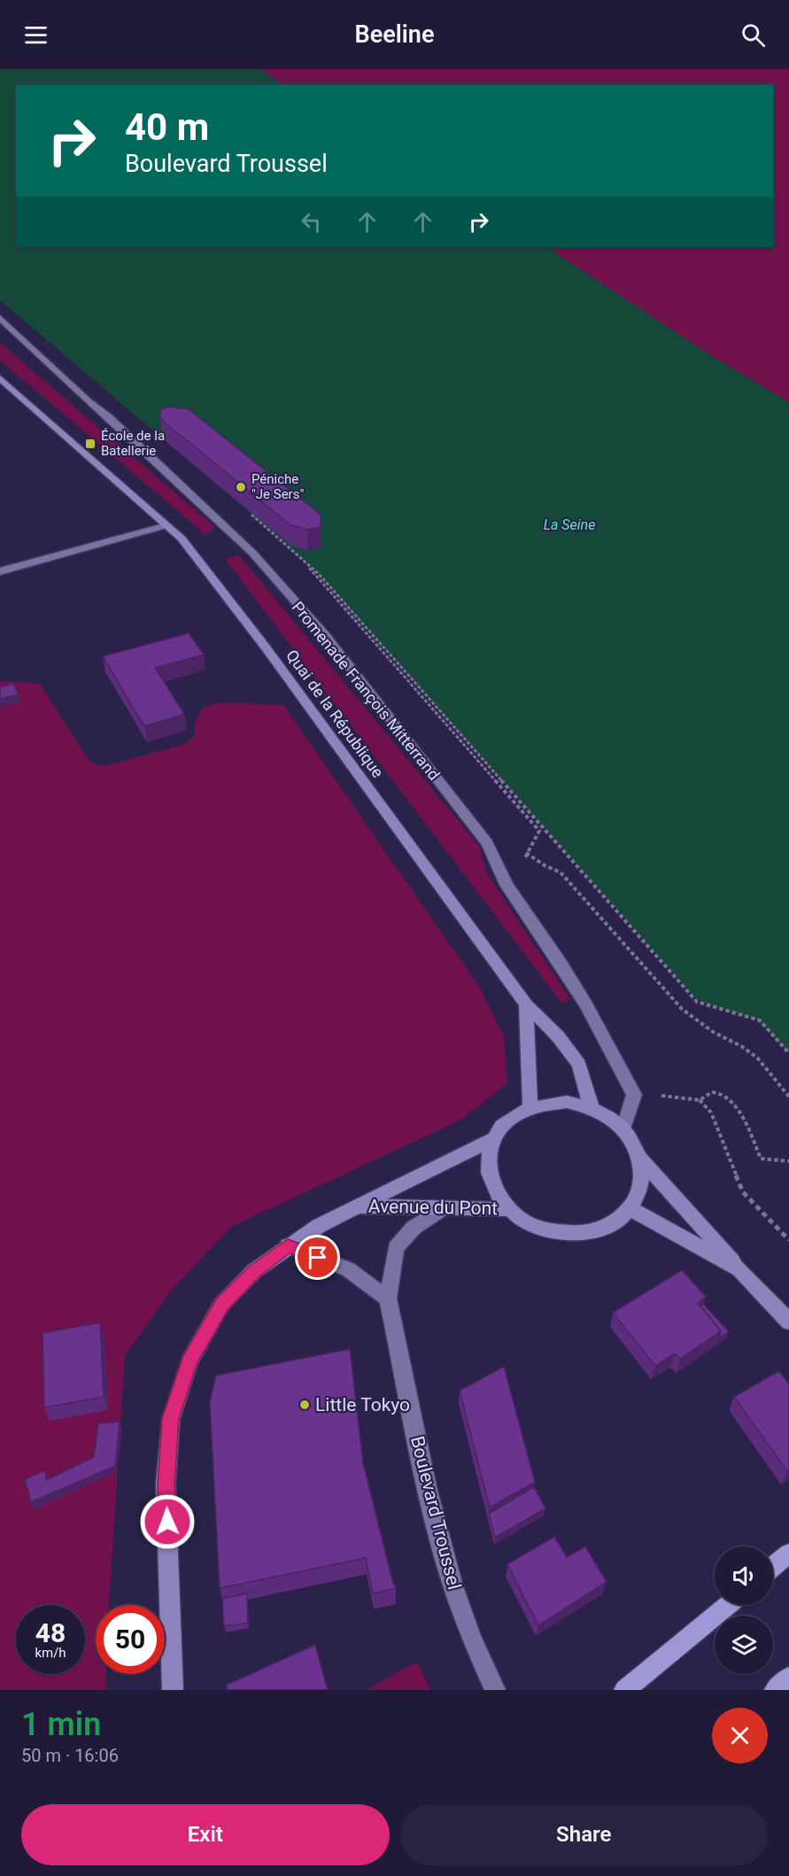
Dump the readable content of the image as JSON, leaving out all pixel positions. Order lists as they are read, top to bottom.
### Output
{
  "streets": {
    "main road": ["Quai de la République", "Avenue du Pont"],
    "street": ["Promenade François Mitterrand", "Boulevard Troussel"]
  },
  "crossings": [
    ["Quai de la République", "Avenue du Pont"],
    ["Avenue du Pont", "Boulevard Troussel"]
  ],
  "water": ["La Seine"],
  "places": {
    "transit": ["École de la Batellerie"],
    "other": ["Péniche \"Je Sers\"", "Little Tokyo"]
  },
  "page": {
    "header": "Beeline",
    "turn": ["40 m", "Boulevard Troussel"],
    "speed": "48 km/h",
    "limit": "50",
    "heading": ["1 min", "50 m · 16:06"],
    "buttons": ["Exit", "Share"]
  }
}
